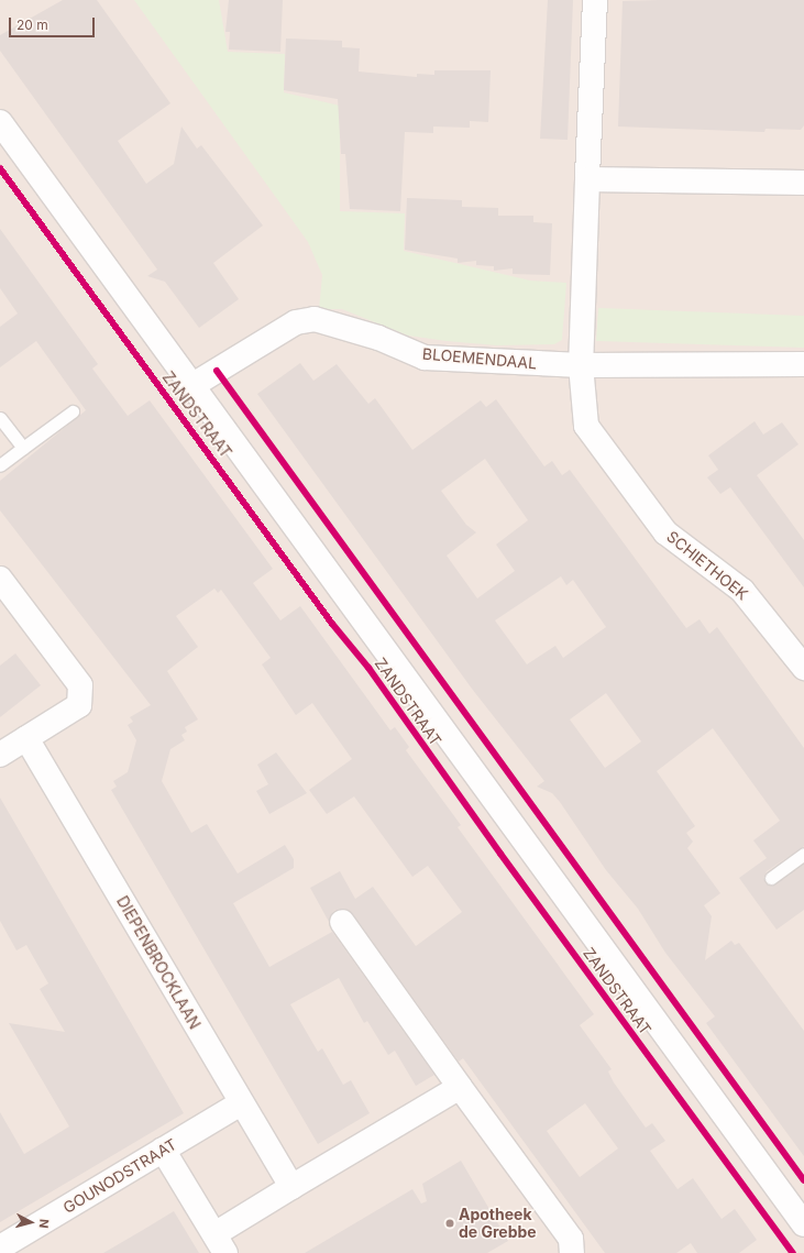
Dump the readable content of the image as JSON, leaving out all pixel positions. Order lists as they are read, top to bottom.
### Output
{
  "streets": {
    "street": [
      "BLOEMENDAAL",
      "ZANDSTRAAT",
      "SCHIETHOEK",
      "DIEPENBROCKLAAN",
      "GOUNODSTRAAT"
    ]
  },
  "crossings": [
    ["BLOEMENDAAL", "ZANDSTRAAT"],
    ["BLOEMENDAAL", "SCHIETHOEK"],
    ["DIEPENBROCKLAAN", "GOUNODSTRAAT"]
  ],
  "places": ["Apotheek de Grebbe"],
  "scale_bar": "20 m",
  "north": "right"
}
